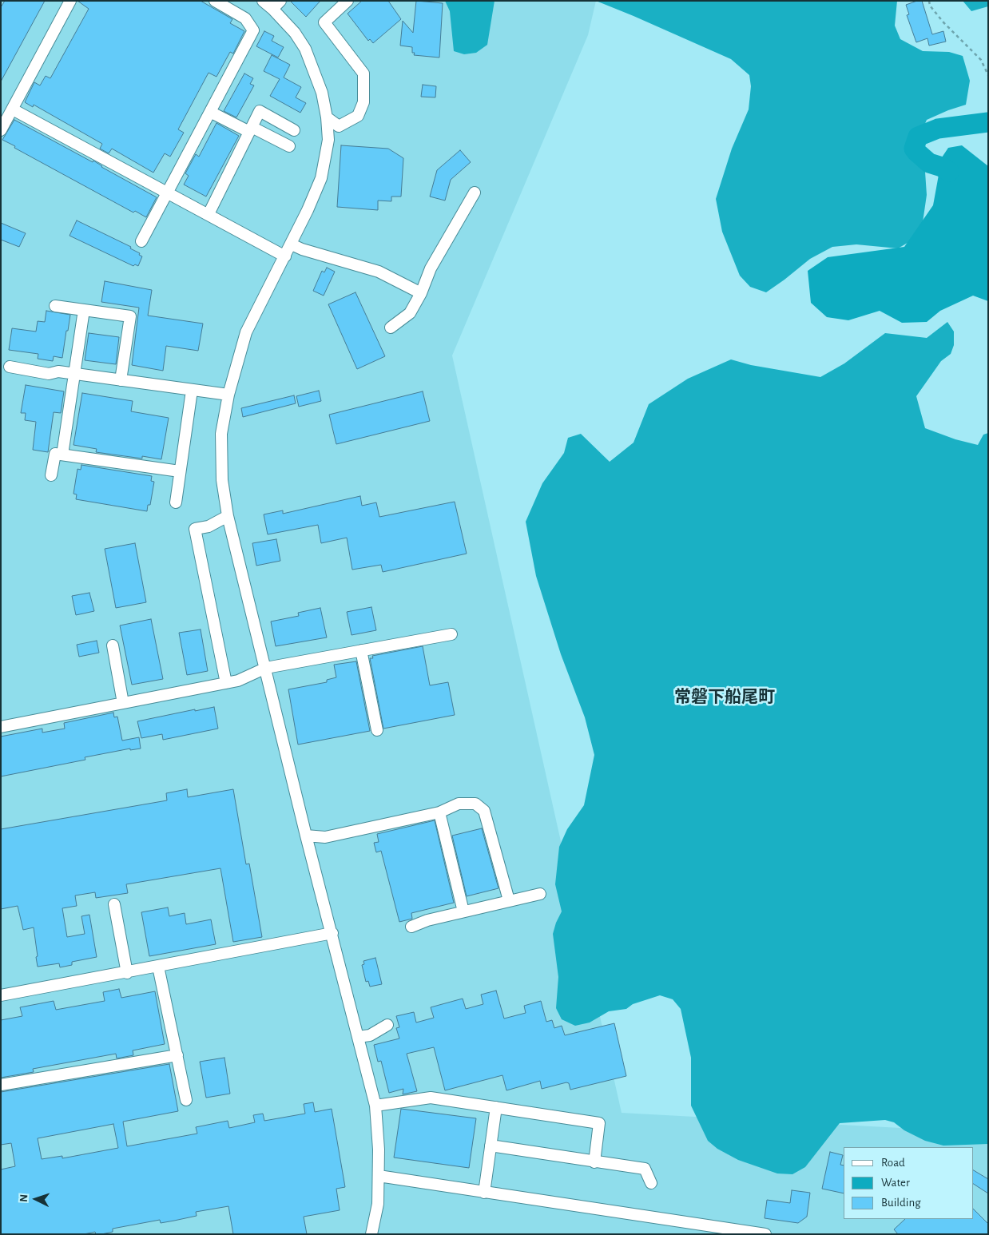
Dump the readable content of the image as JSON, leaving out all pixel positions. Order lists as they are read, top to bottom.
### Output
{
  "districts": ["常磐下船尾町"],
  "legend": ["Road", "Water", "Building"],
  "north": "left"
}
